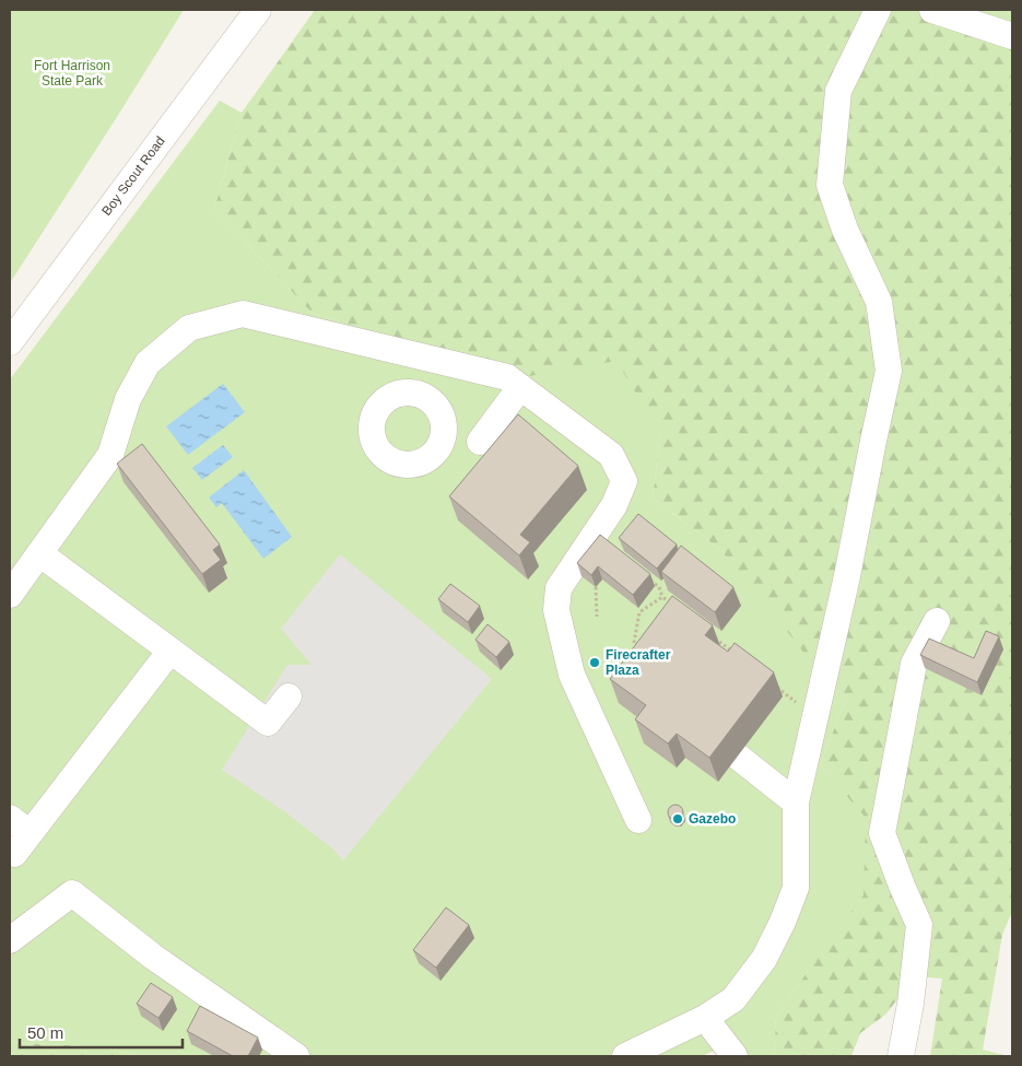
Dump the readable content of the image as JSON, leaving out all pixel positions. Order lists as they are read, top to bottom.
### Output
{
  "streets": {
    "street": ["Boy Scout Road"]
  },
  "parks": ["Fort Harrison State Park"],
  "places": ["Firecrafter Plaza", "Gazebo"],
  "scale_bar": "50 m"
}
